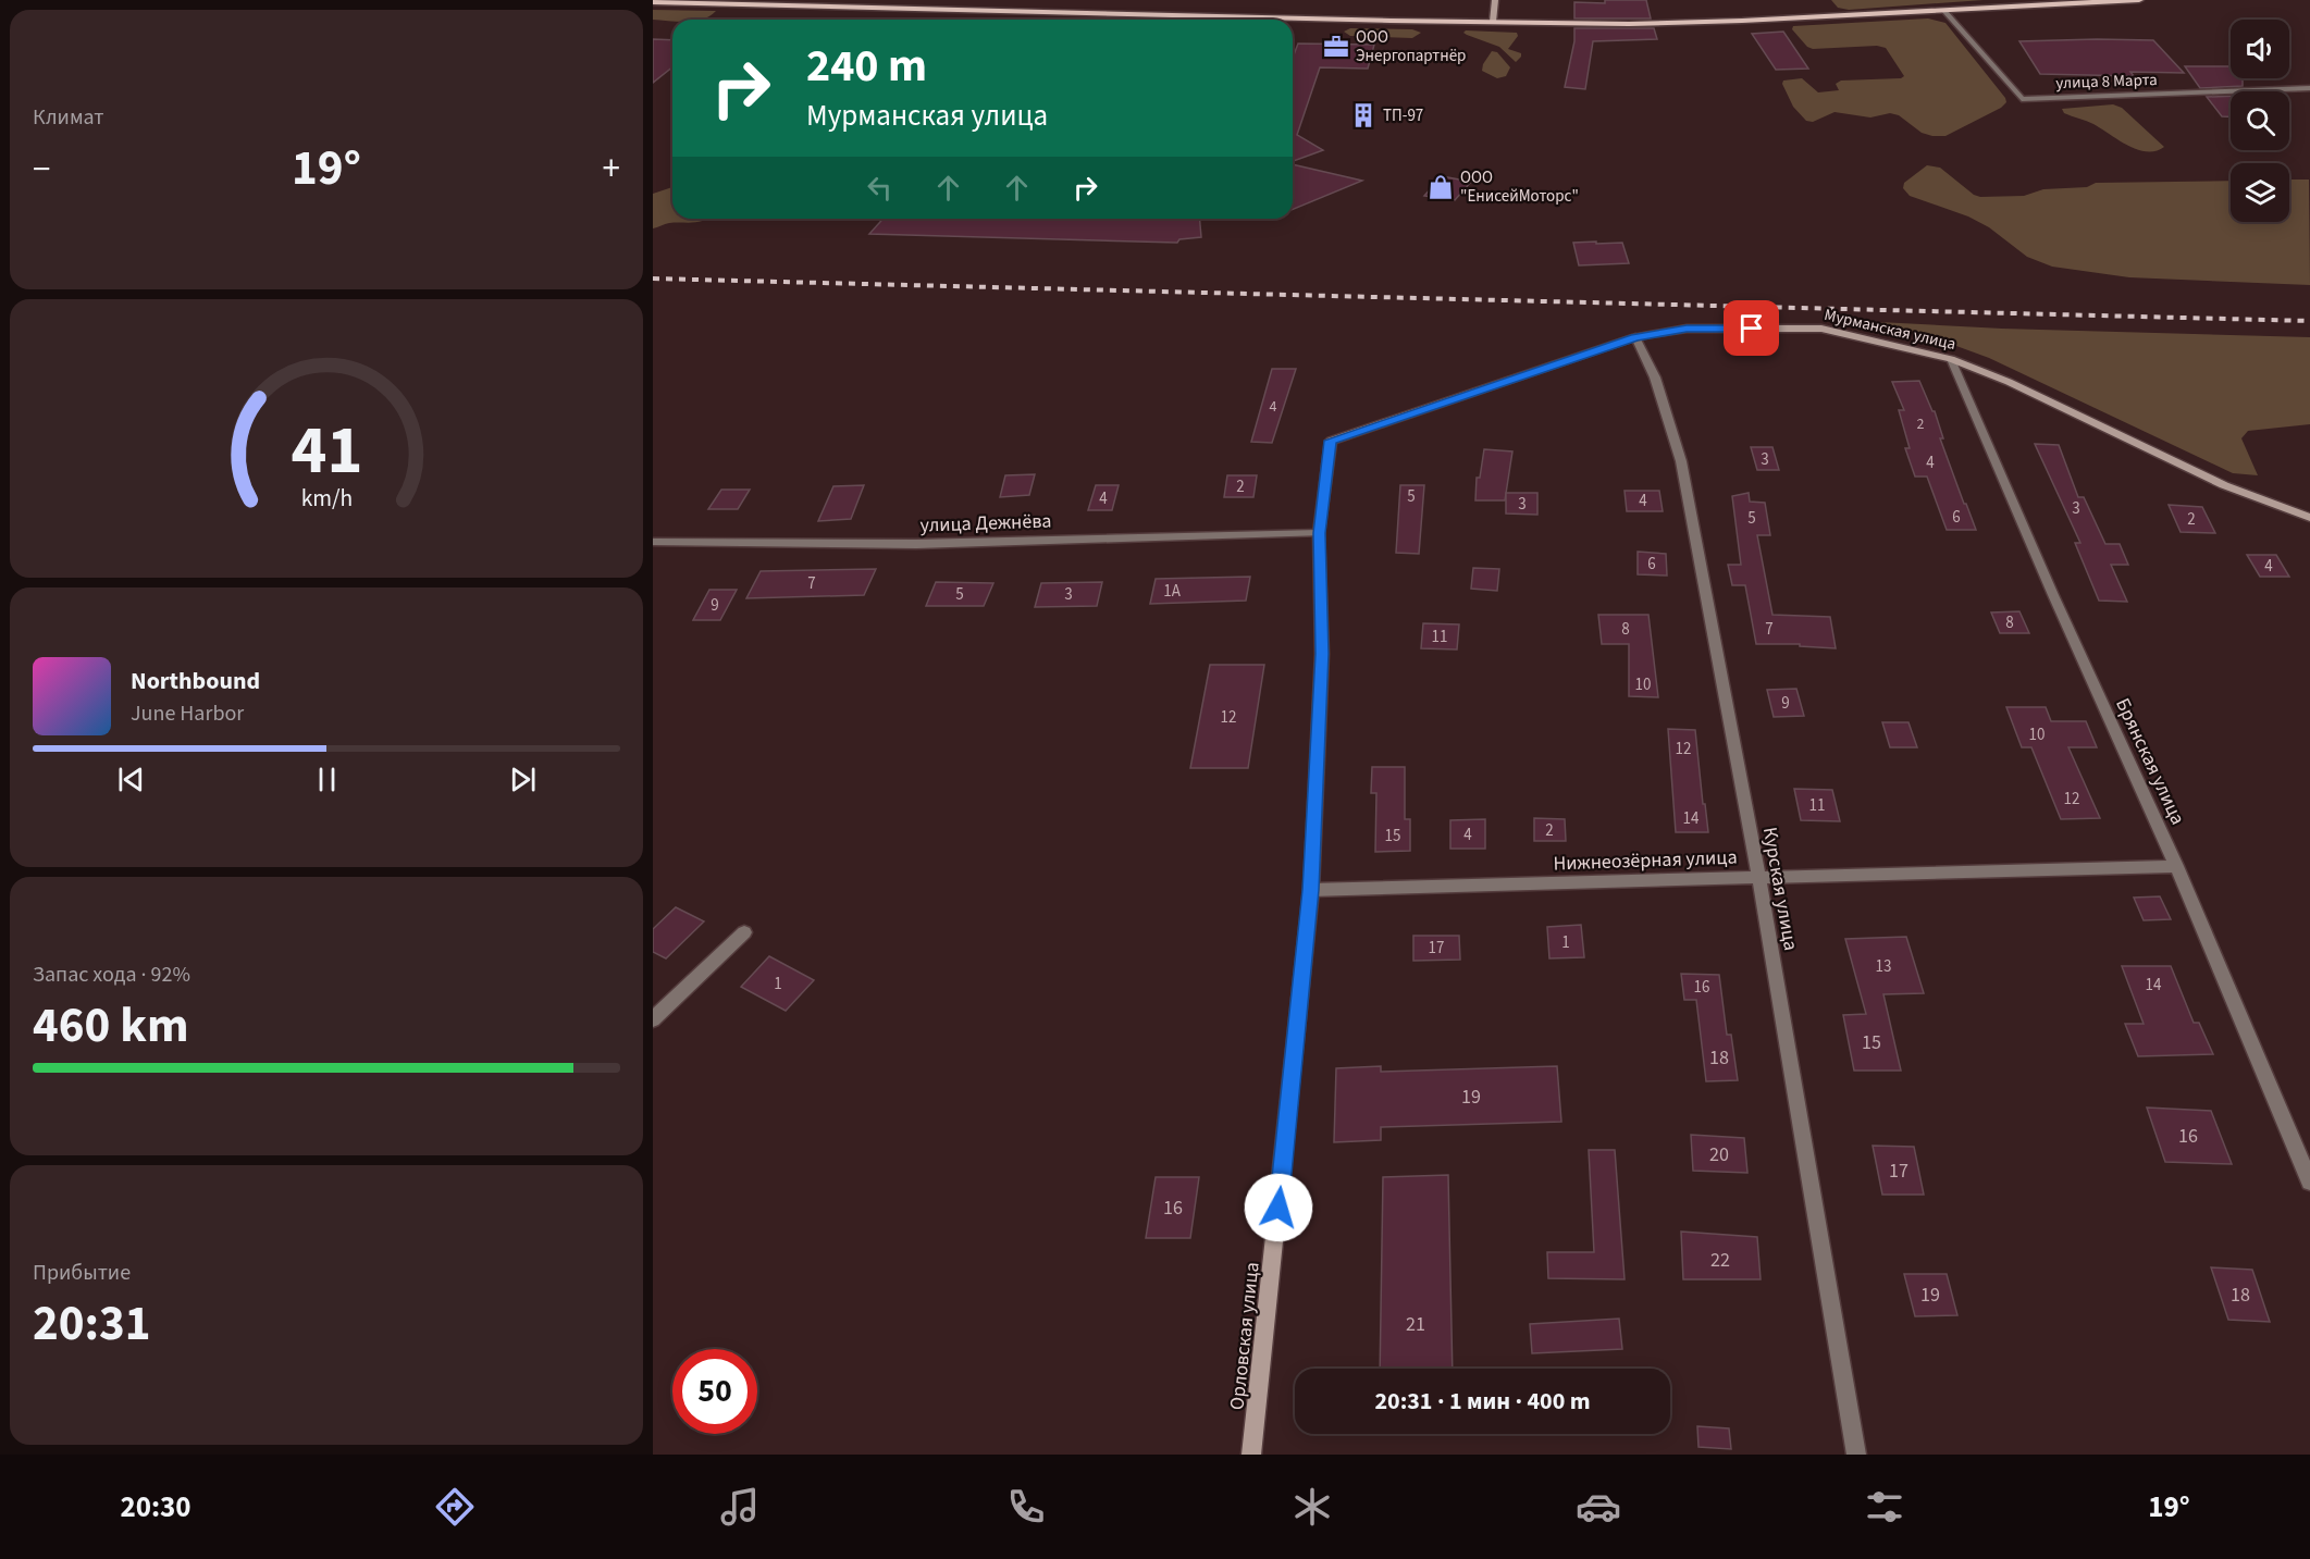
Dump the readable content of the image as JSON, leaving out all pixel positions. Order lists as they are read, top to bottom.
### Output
{
  "streets": {
    "main road": ["Мурманская улица", "Орловская улица"],
    "street": [
      "улица 8 Марта",
      "улица Дежнёва",
      "Брянская улица",
      "Нижнеозёрная улица",
      "Курская улица"
    ]
  },
  "crossings": [
    ["Мурманская улица", "Брянская улица"],
    ["Мурманская улица", "Курская улица"],
    ["Мурманская улица", "Орловская улица"],
    ["улица Дежнёва", "Орловская улица"],
    ["Брянская улица", "Нижнеозёрная улица"],
    ["Нижнеозёрная улица", "Курская улица"],
    ["Нижнеозёрная улица", "Орловская улица"]
  ],
  "places": {
    "office": ["ООО Энергопартнёр"],
    "building": ["ТП-97"],
    "shop": ["ООО \"ЕнисейМоторс\""]
  },
  "house_numbers": [
    "4",
    "2",
    "3",
    "4",
    "2",
    "5",
    "4",
    "4",
    "3",
    "3",
    "6",
    "5",
    "2",
    "6",
    "4",
    "7",
    "1А",
    "5",
    "3",
    "9",
    "8",
    "8",
    "7",
    "11",
    "10",
    "9",
    "12",
    "10",
    "12",
    "12",
    "11",
    "14",
    "2",
    "4",
    "15",
    "1",
    "17",
    "13",
    "1",
    "14",
    "16",
    "15",
    "18",
    "19",
    "16",
    "20",
    "17",
    "16",
    "22",
    "19",
    "18",
    "21"
  ],
  "page": {
    "tile": [
      "Климат",
      ["Запас хода · 92%", "460 km"],
      ["Прибытие", "20:31"]
    ],
    "turn": ["240 m", "Мурманская улица"],
    "heat": ["−", "19°", "+"],
    "song": ["Northbound", "June Harbor"],
    "limit": "50",
    "trip": "20:31 · 1 мин · 400 m",
    "tabs": ["20:30", "19°"],
    "gauge": ["41", "km/h"]
  }
}
